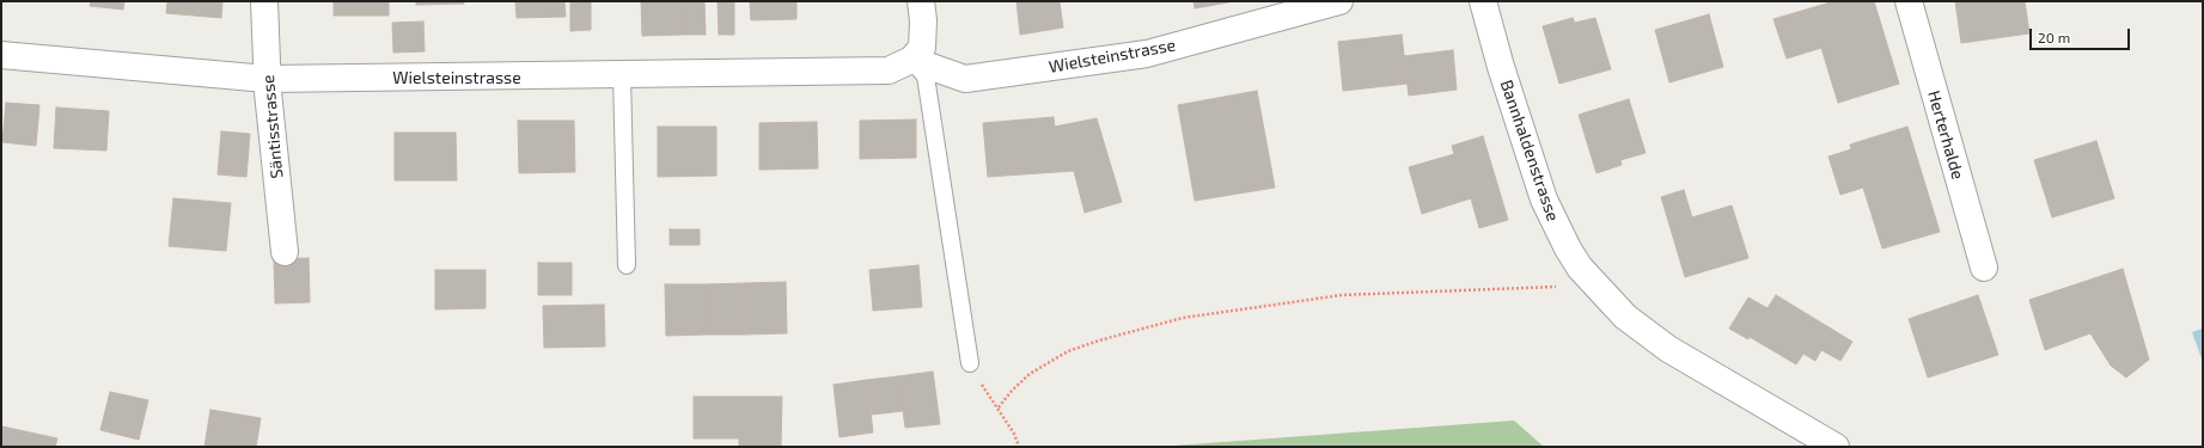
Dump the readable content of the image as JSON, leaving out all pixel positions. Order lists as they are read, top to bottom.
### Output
{
  "streets": {
    "street": [
      "Wielsteinstrasse",
      "Säntisstrasse",
      "Herterhalde",
      "Bannhaldenstrasse"
    ]
  },
  "crossings": [
    ["Wielsteinstrasse", "Säntisstrasse"]
  ],
  "scale_bar": "20 m"
}
